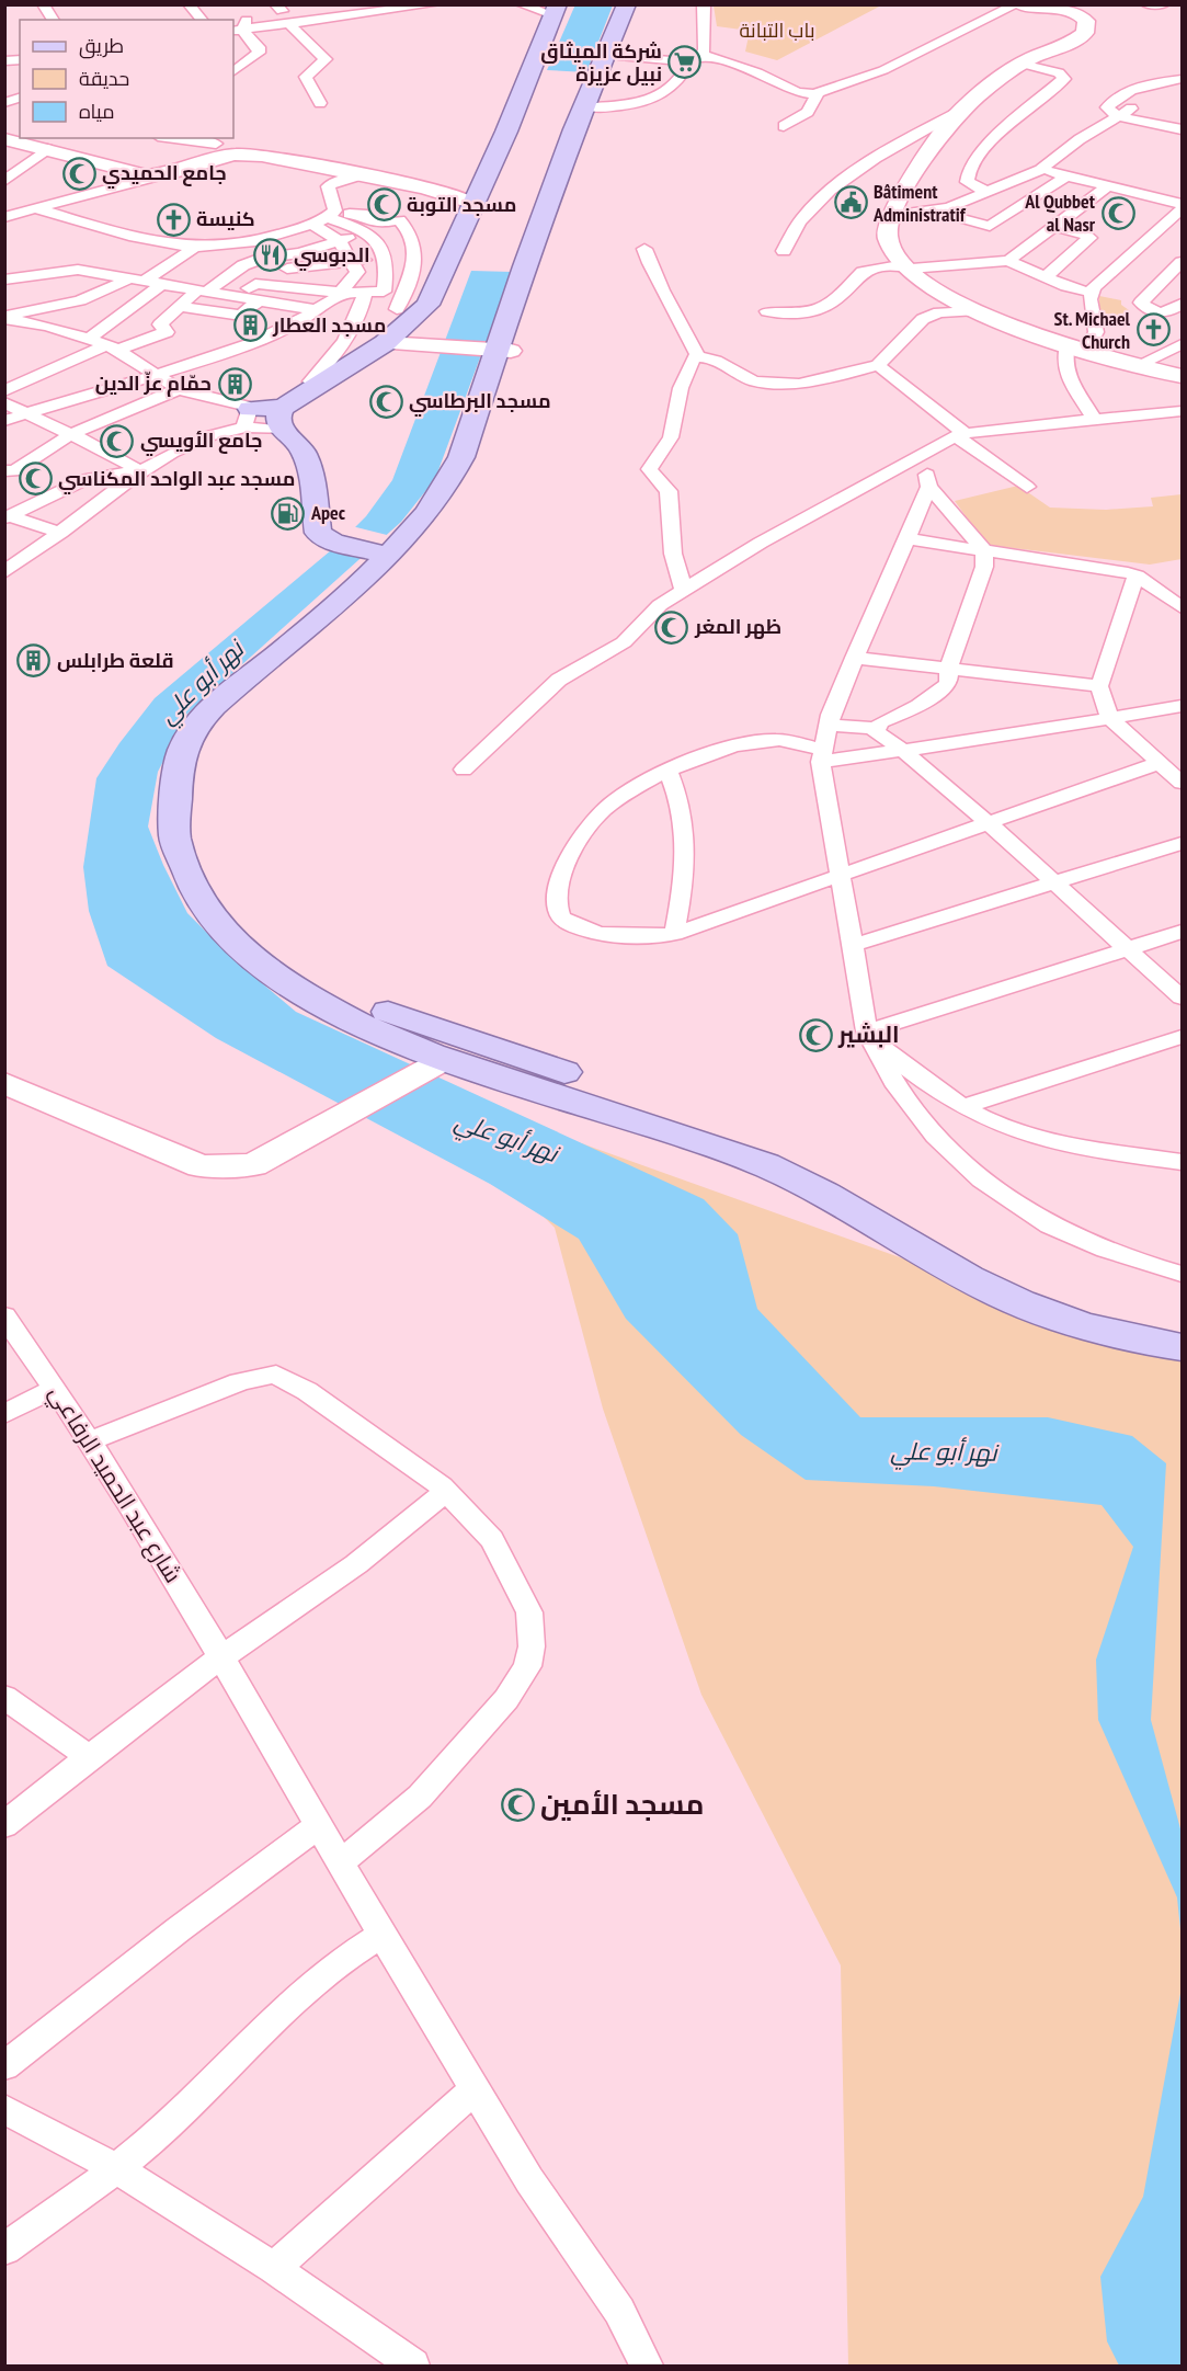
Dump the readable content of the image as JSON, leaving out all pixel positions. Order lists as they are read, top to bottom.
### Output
{
  "streets": {
    "street": ["شارع عبد الحميد الرفاعي"]
  },
  "water": ["نهر أبو علي"],
  "parks": ["باب التبانة"],
  "places": {
    "supermarket": ["شركة الميثاق نبيل عزيزة"],
    "mosque": [
      "جامع الحميدي",
      "مسجد التوبة",
      "Al Qubbet al Nasr",
      "مسجد البرطاسي",
      "جامع الأويسي",
      "مسجد عبد الواحد المكناسي",
      "ظهر المغر",
      "البشير",
      "مسجد الأمين"
    ],
    "public building": ["Bâtiment Administratif"],
    "church": ["كنيسة", "St. Michael Church"],
    "restaurant": ["الدبوسي"],
    "building": ["مسجد العطار", "حمّام عزّ الدين", "قلعة طرابلس"],
    "fuel station": ["Apec"]
  },
  "legend": ["طريق", "حديقة", "مياه"]
}
